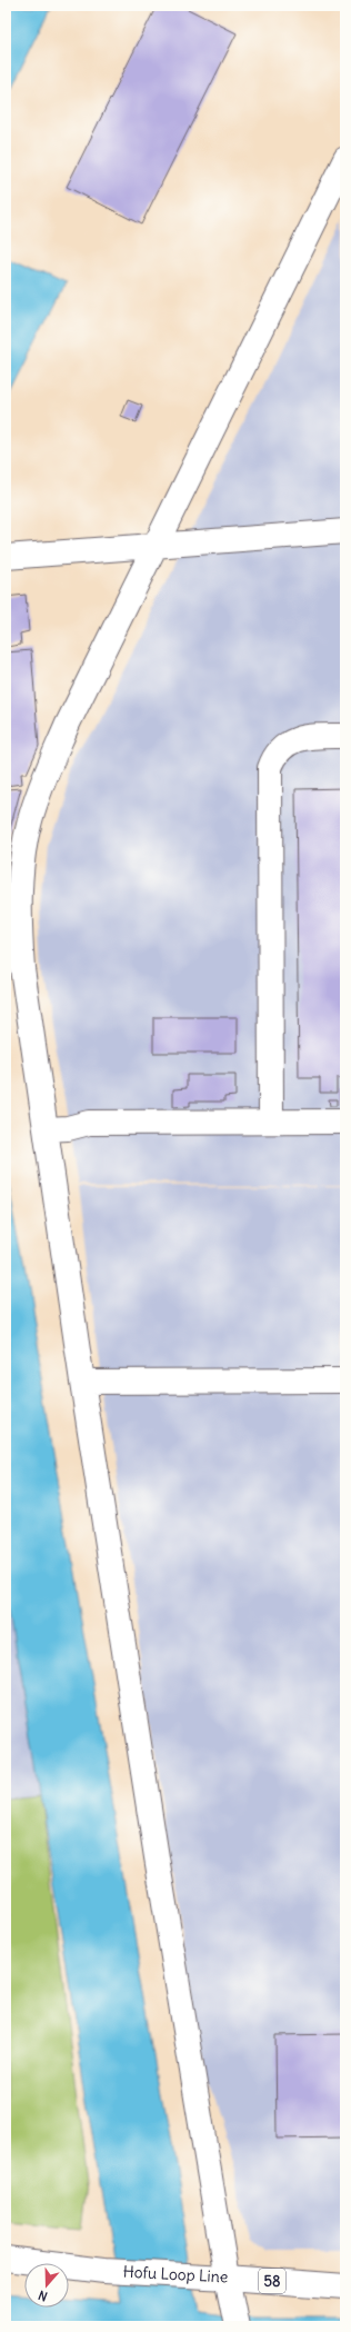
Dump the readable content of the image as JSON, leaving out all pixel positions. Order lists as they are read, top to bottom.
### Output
{
  "streets": {
    "street": ["Hofu Loop Line", "58"]
  },
  "north": "bottom"
}
